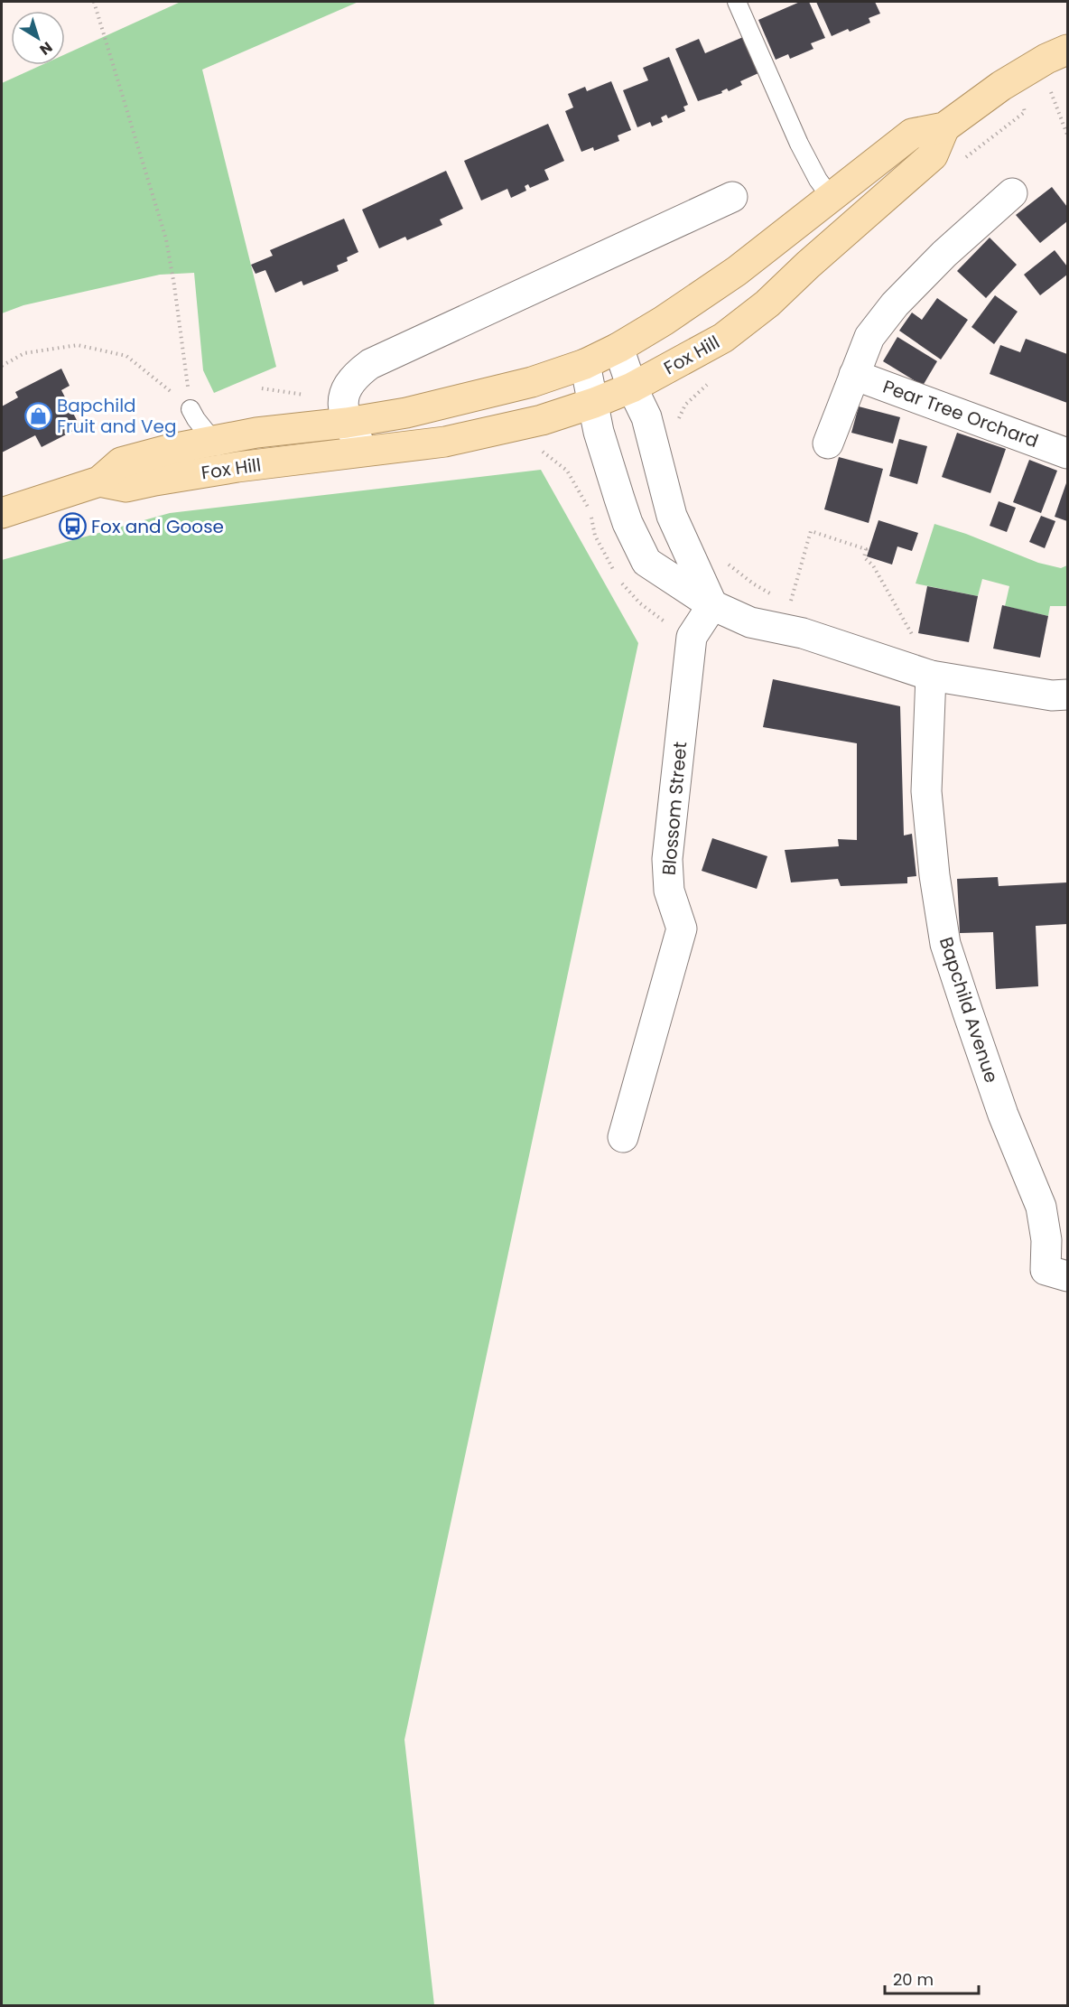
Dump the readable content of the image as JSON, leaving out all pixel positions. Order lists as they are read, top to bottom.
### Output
{
  "streets": {
    "main road": ["Fox Hill"],
    "street": ["Pear Tree Orchard", "Blossom Street", "Bapchild Avenue"]
  },
  "places": {
    "shop": ["Bapchild Fruit and Veg"],
    "bus stop": ["Fox and Goose"]
  },
  "scale_bar": "20 m",
  "north": "bottom right"
}
